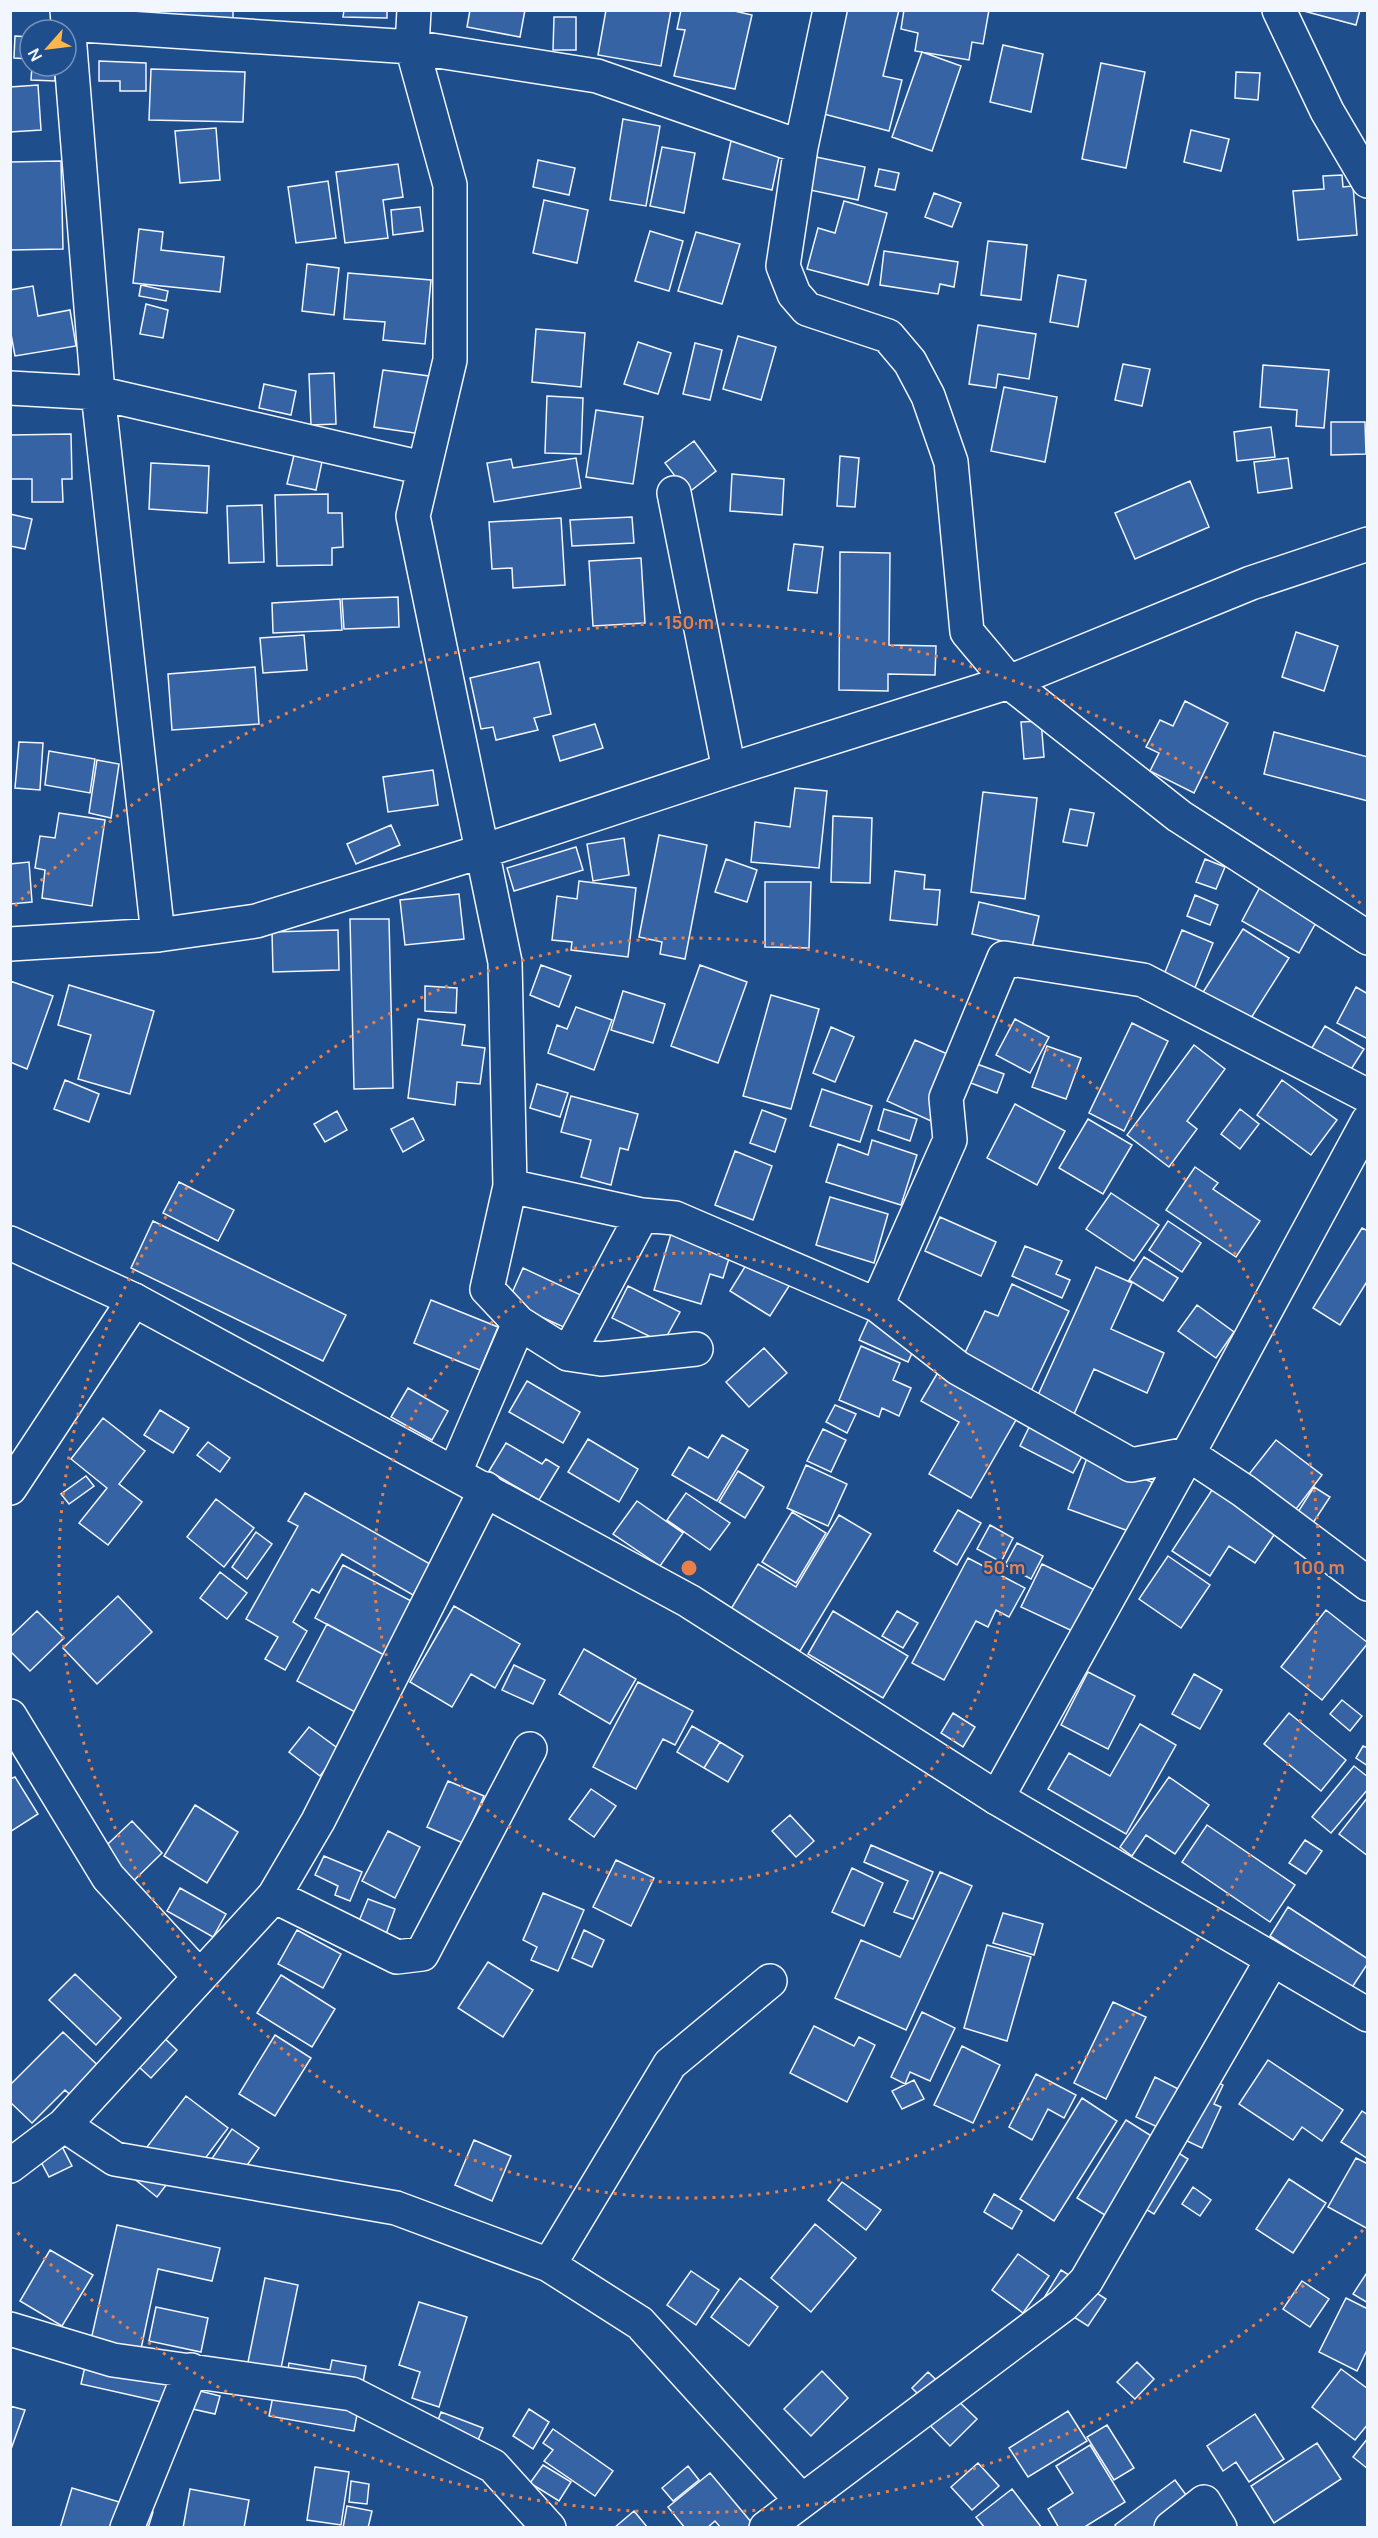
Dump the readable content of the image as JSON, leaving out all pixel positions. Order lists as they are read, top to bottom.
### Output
{
  "north": "bottom left",
  "rings": ["150 m", "50 m", "100 m"]
}
